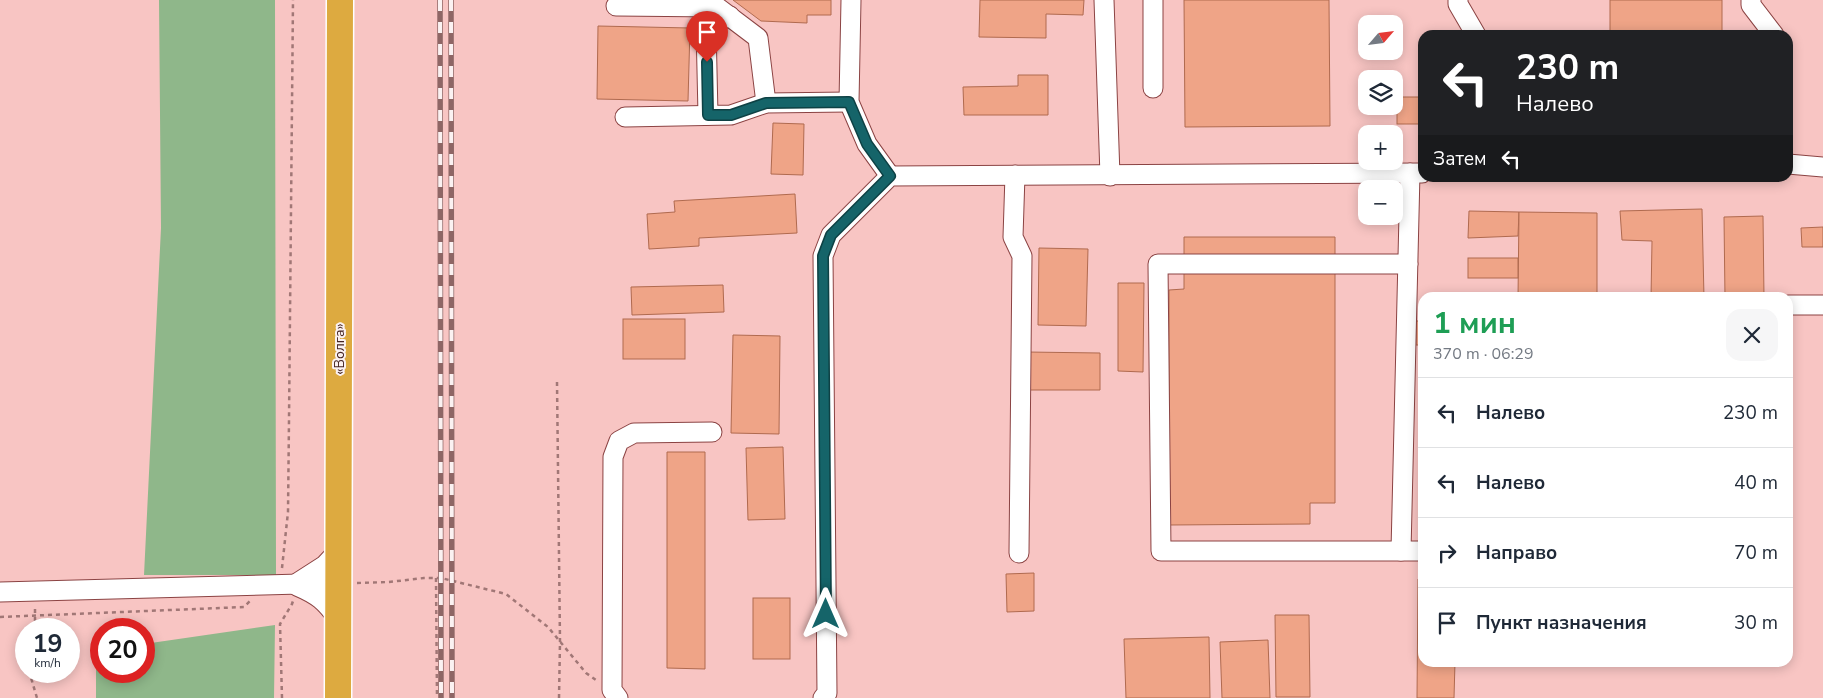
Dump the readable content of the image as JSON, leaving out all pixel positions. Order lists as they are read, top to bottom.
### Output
{
  "streets": {
    "highway": ["«Волга»"]
  },
  "north": "top right",
  "page": {
    "map_buttons": ["+", "−"],
    "turn": ["230 m", "Налево"],
    "then": "Затем",
    "heading": ["1 мин", "370 m · 06:29"],
    "list": [
      {
        "name": "Налево",
        "value": "230 m"
      },
      {
        "name": "Налево",
        "value": "40 m"
      },
      {
        "name": "Направо",
        "value": "70 m"
      },
      {
        "name": "Пункт назначения",
        "value": "30 m"
      }
    ],
    "speed": "19 km/h",
    "limit": "20"
  }
}
